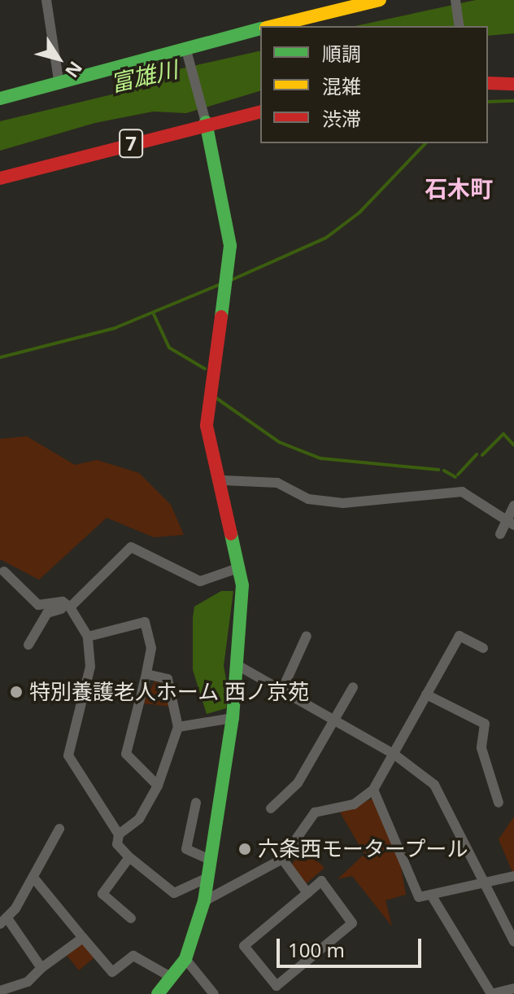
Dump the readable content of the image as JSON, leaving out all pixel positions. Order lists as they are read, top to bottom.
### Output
{
  "streets": {
    "street": ["7"]
  },
  "districts": ["石木町"],
  "water": ["富雄川"],
  "places": ["特別養護老人ホーム 西ノ京苑", "六条西モータープール"],
  "legend": ["順調", "混雑", "渋滞"],
  "scale_bar": "100 m",
  "north": "bottom right"
}
